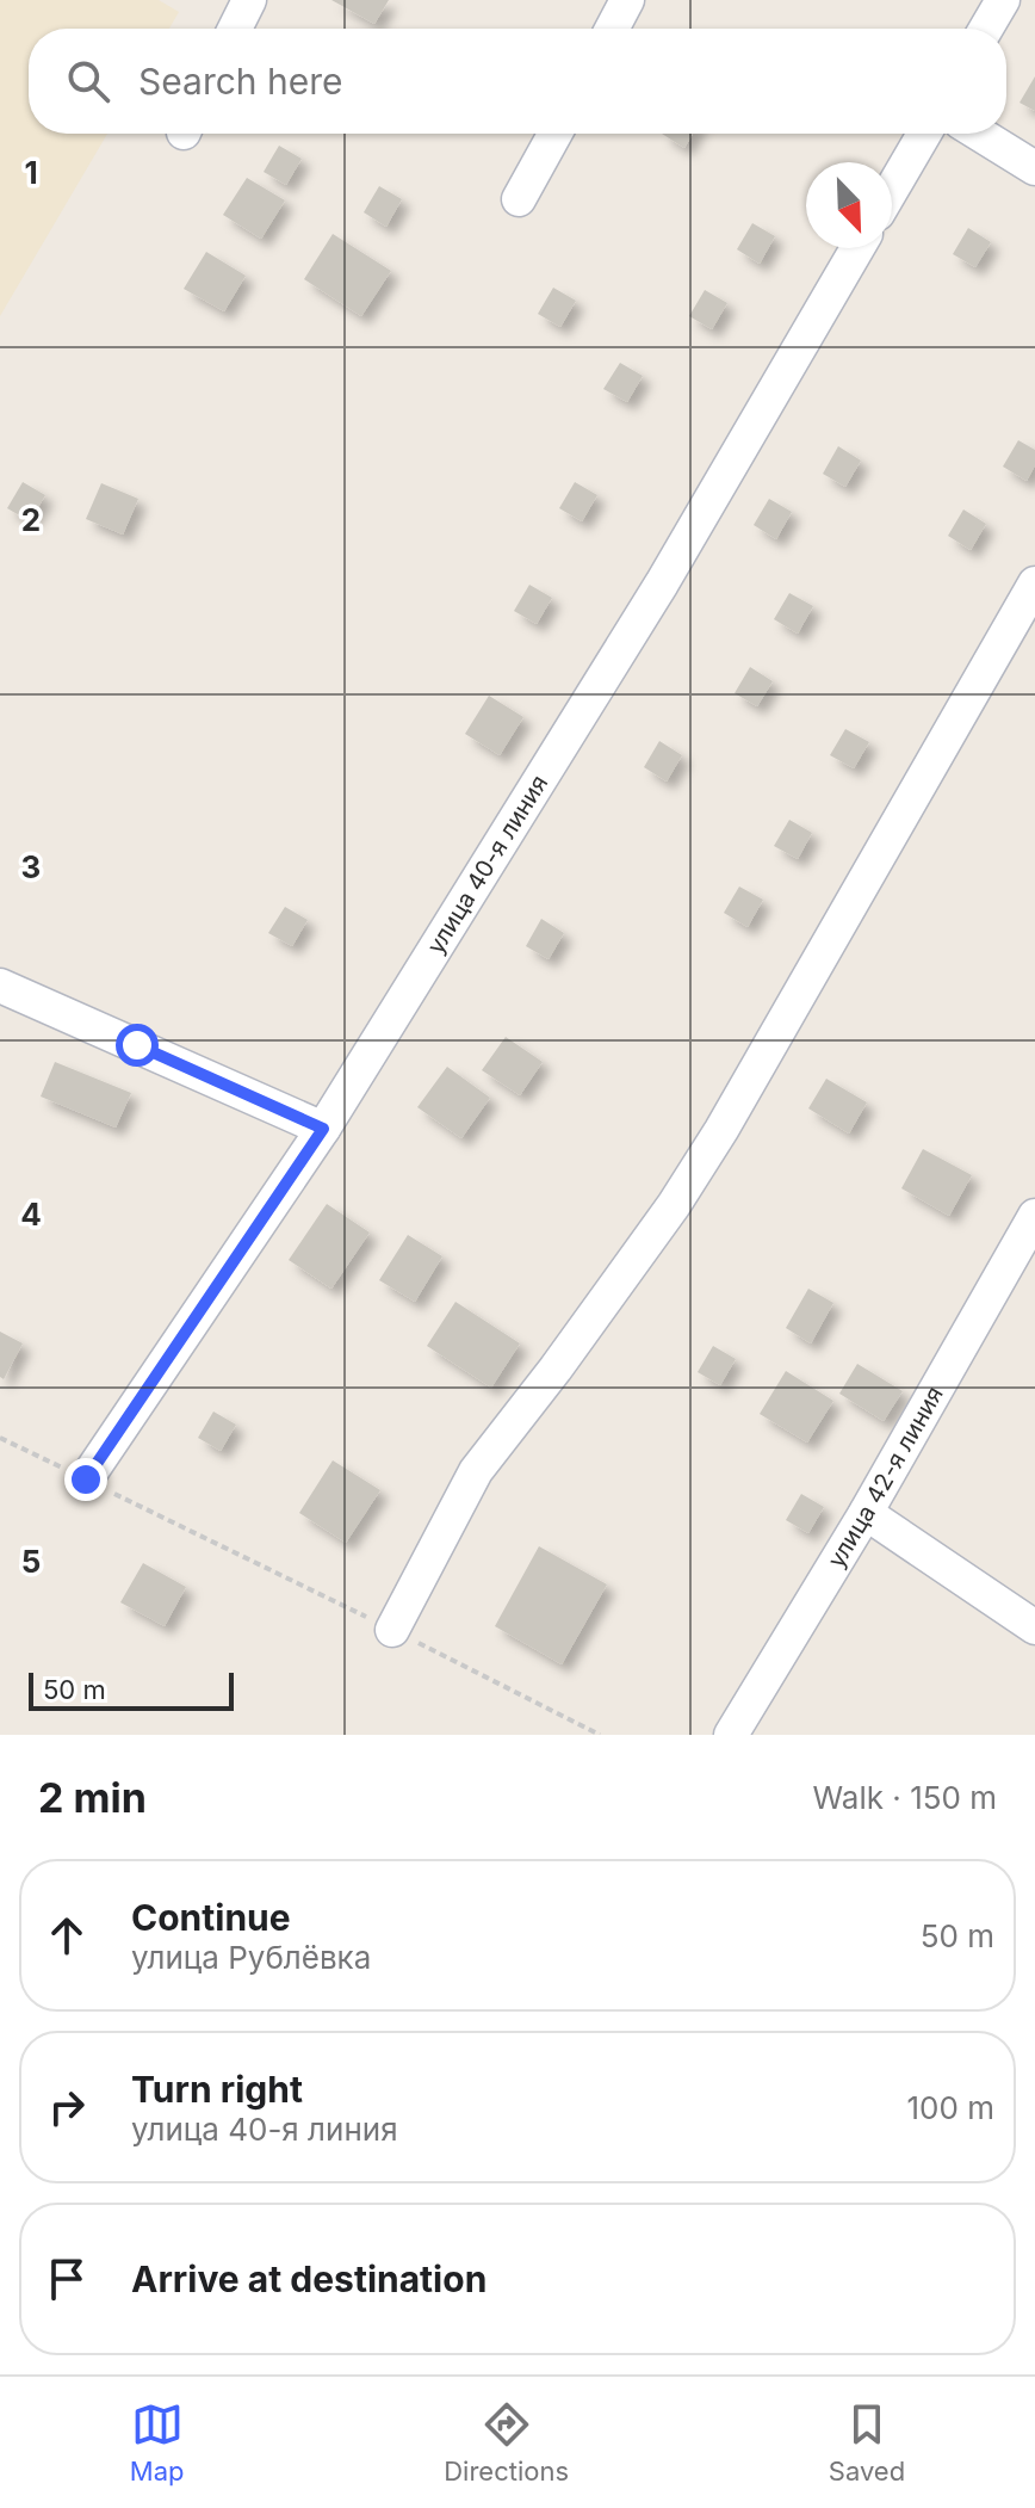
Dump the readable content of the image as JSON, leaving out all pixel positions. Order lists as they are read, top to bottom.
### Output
{
  "streets": {
    "street": ["улица 40-я линия", "улица 42-я линия"]
  },
  "scale_bar": "50 m",
  "north": "bottom right",
  "page": {
    "search": "Search here",
    "scale": "50 m",
    "heading": ["2 min", "Walk · 150 m"],
    "list": [
      ["Continue", "улица Рублёвка", "50 m"],
      ["Turn right", "улица 40-я линия", "100 m"],
      "Arrive at destination"
    ],
    "nav": ["Map", "Directions", "Saved"]
  },
  "grid": {
    "rows": [
      "1",
      "2",
      "3",
      "4",
      "5"
    ]
  }
}
